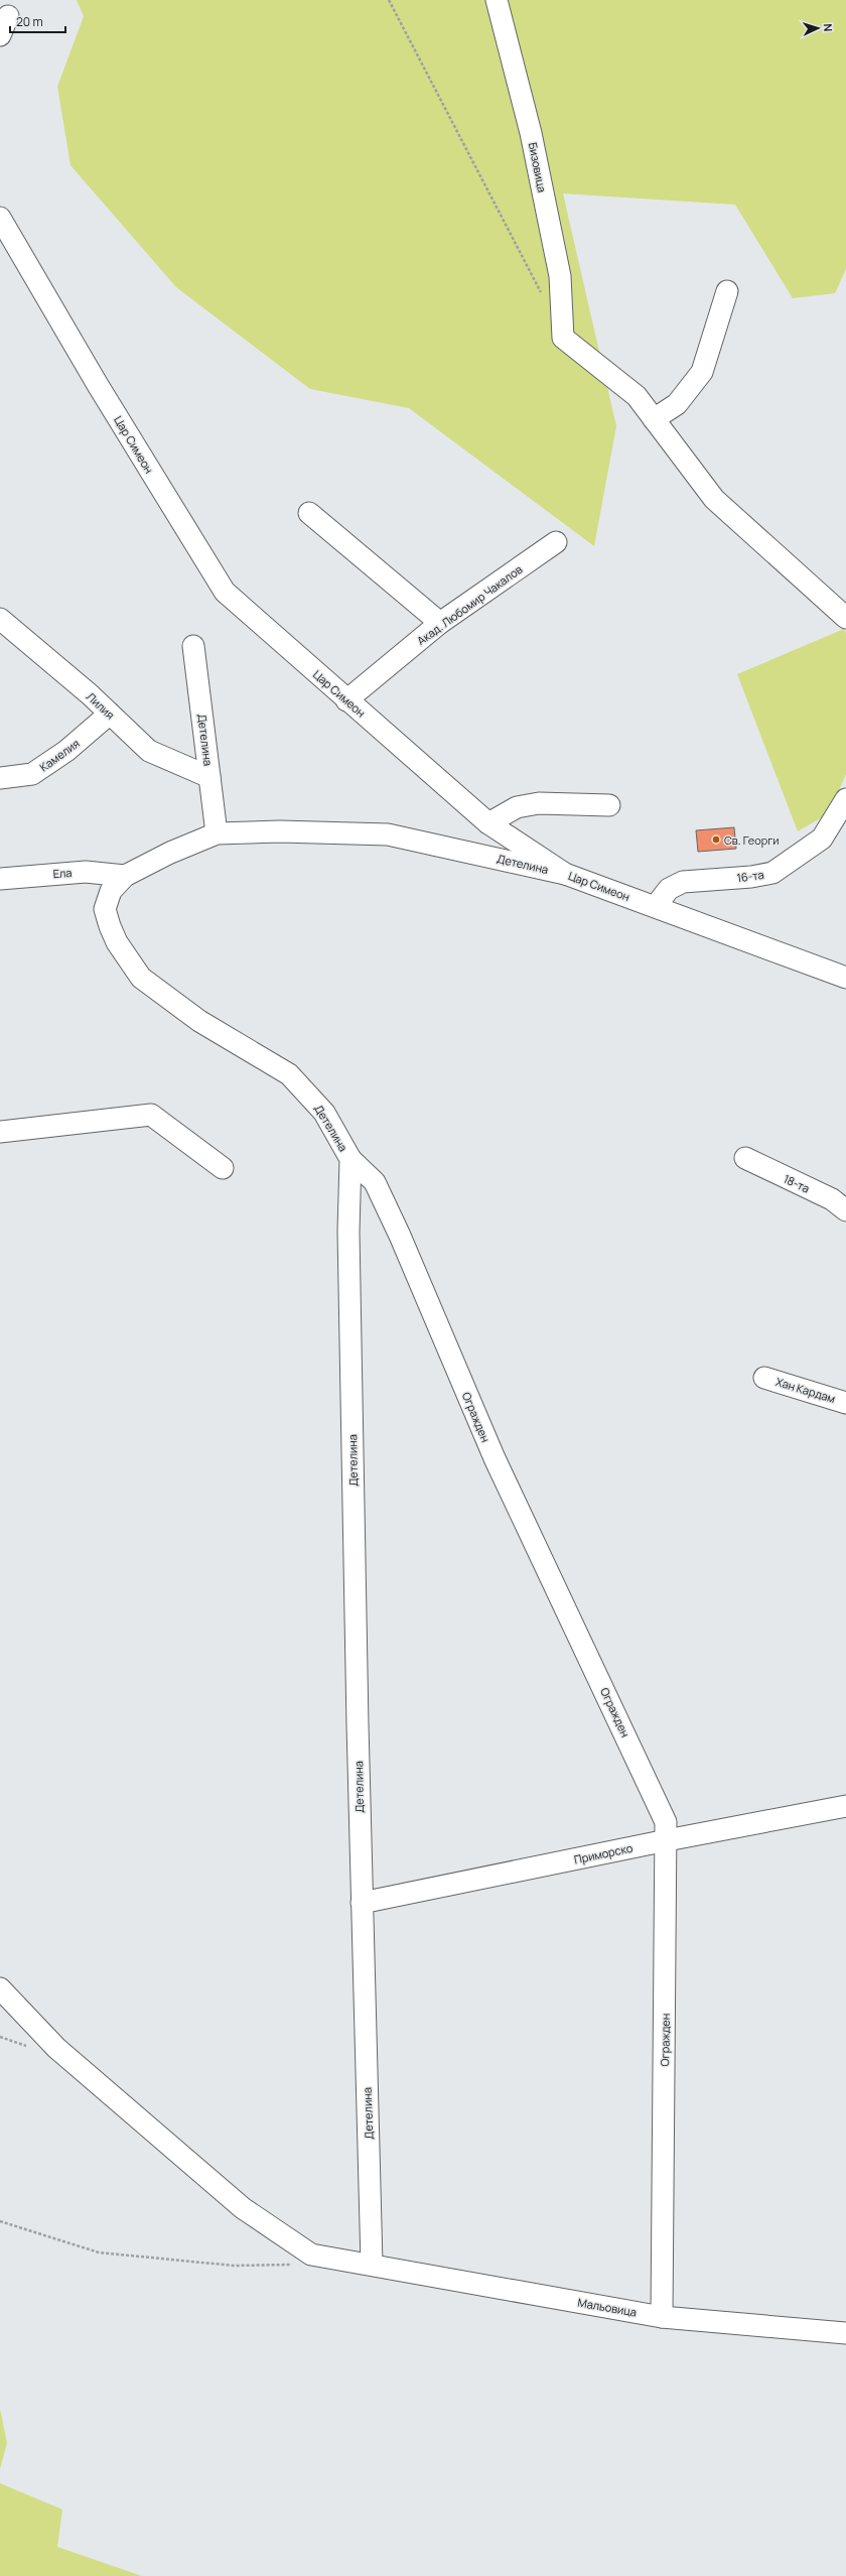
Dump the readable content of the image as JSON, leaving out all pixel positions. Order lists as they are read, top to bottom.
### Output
{
  "streets": {
    "street": [
      "Бизовица",
      "Цар Симеон",
      "Акад. Любомир Чакалов",
      "Лилия",
      "Детелина",
      "Камелия",
      "Ела",
      "16-та",
      "18-та",
      "Хан Кардам",
      "Огражден",
      "Приморско",
      "Мальовица"
    ]
  },
  "crossings": [
    ["Цар Симеон", "Акад. Любомир Чакалов"],
    ["Цар Симеон", "Детелина"],
    ["Цар Симеон", "16-та"],
    ["Лилия", "Детелина"],
    ["Лилия", "Камелия"],
    ["Детелина", "Ела"],
    ["Детелина", "Огражден"],
    ["Детелина", "Приморско"],
    ["Детелина", "Мальовица"],
    ["Огражден", "Приморско"],
    ["Огражден", "Мальовица"]
  ],
  "places": ["Св. Георги"],
  "scale_bar": "20 m",
  "north": "right"
}
